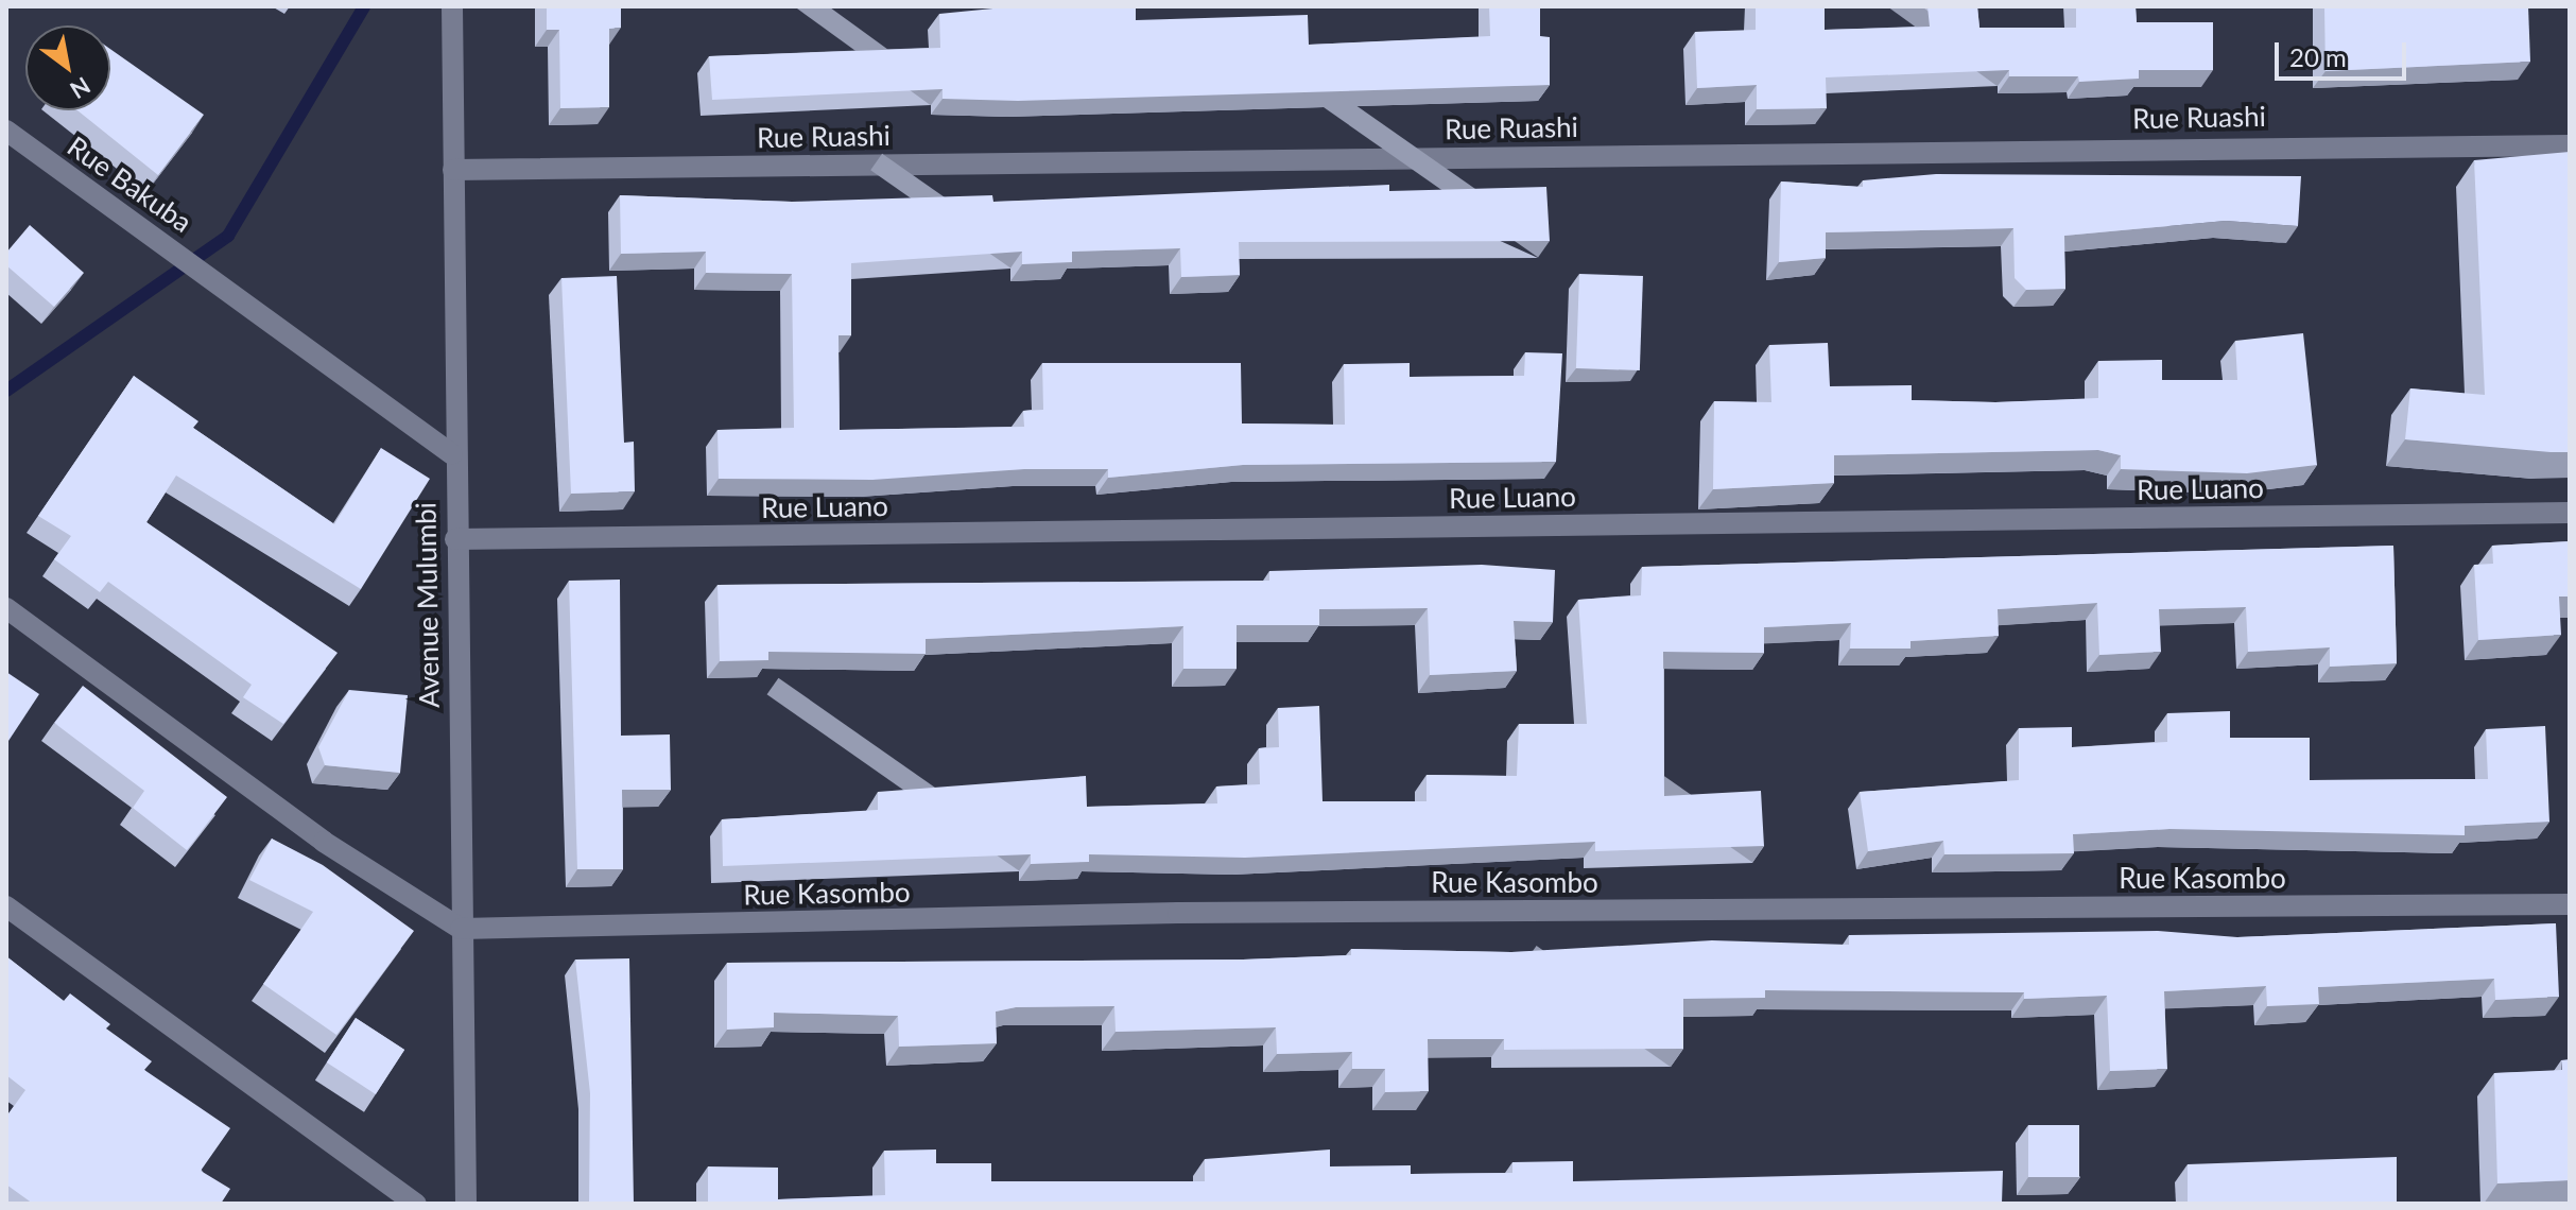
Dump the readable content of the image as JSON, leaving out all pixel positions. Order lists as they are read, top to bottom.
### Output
{
  "streets": {
    "street": [
      "Rue Ruashi",
      "Rue Bakuba",
      "Rue Luano",
      "Avenue Mulumbi",
      "Rue Kasombo"
    ]
  },
  "crossings": [
    ["Rue Ruashi", "Avenue Mulumbi"],
    ["Rue Bakuba", "Avenue Mulumbi"],
    ["Rue Luano", "Avenue Mulumbi"],
    ["Avenue Mulumbi", "Rue Kasombo"]
  ],
  "scale_bar": "20 m",
  "north": "bottom right"
}
